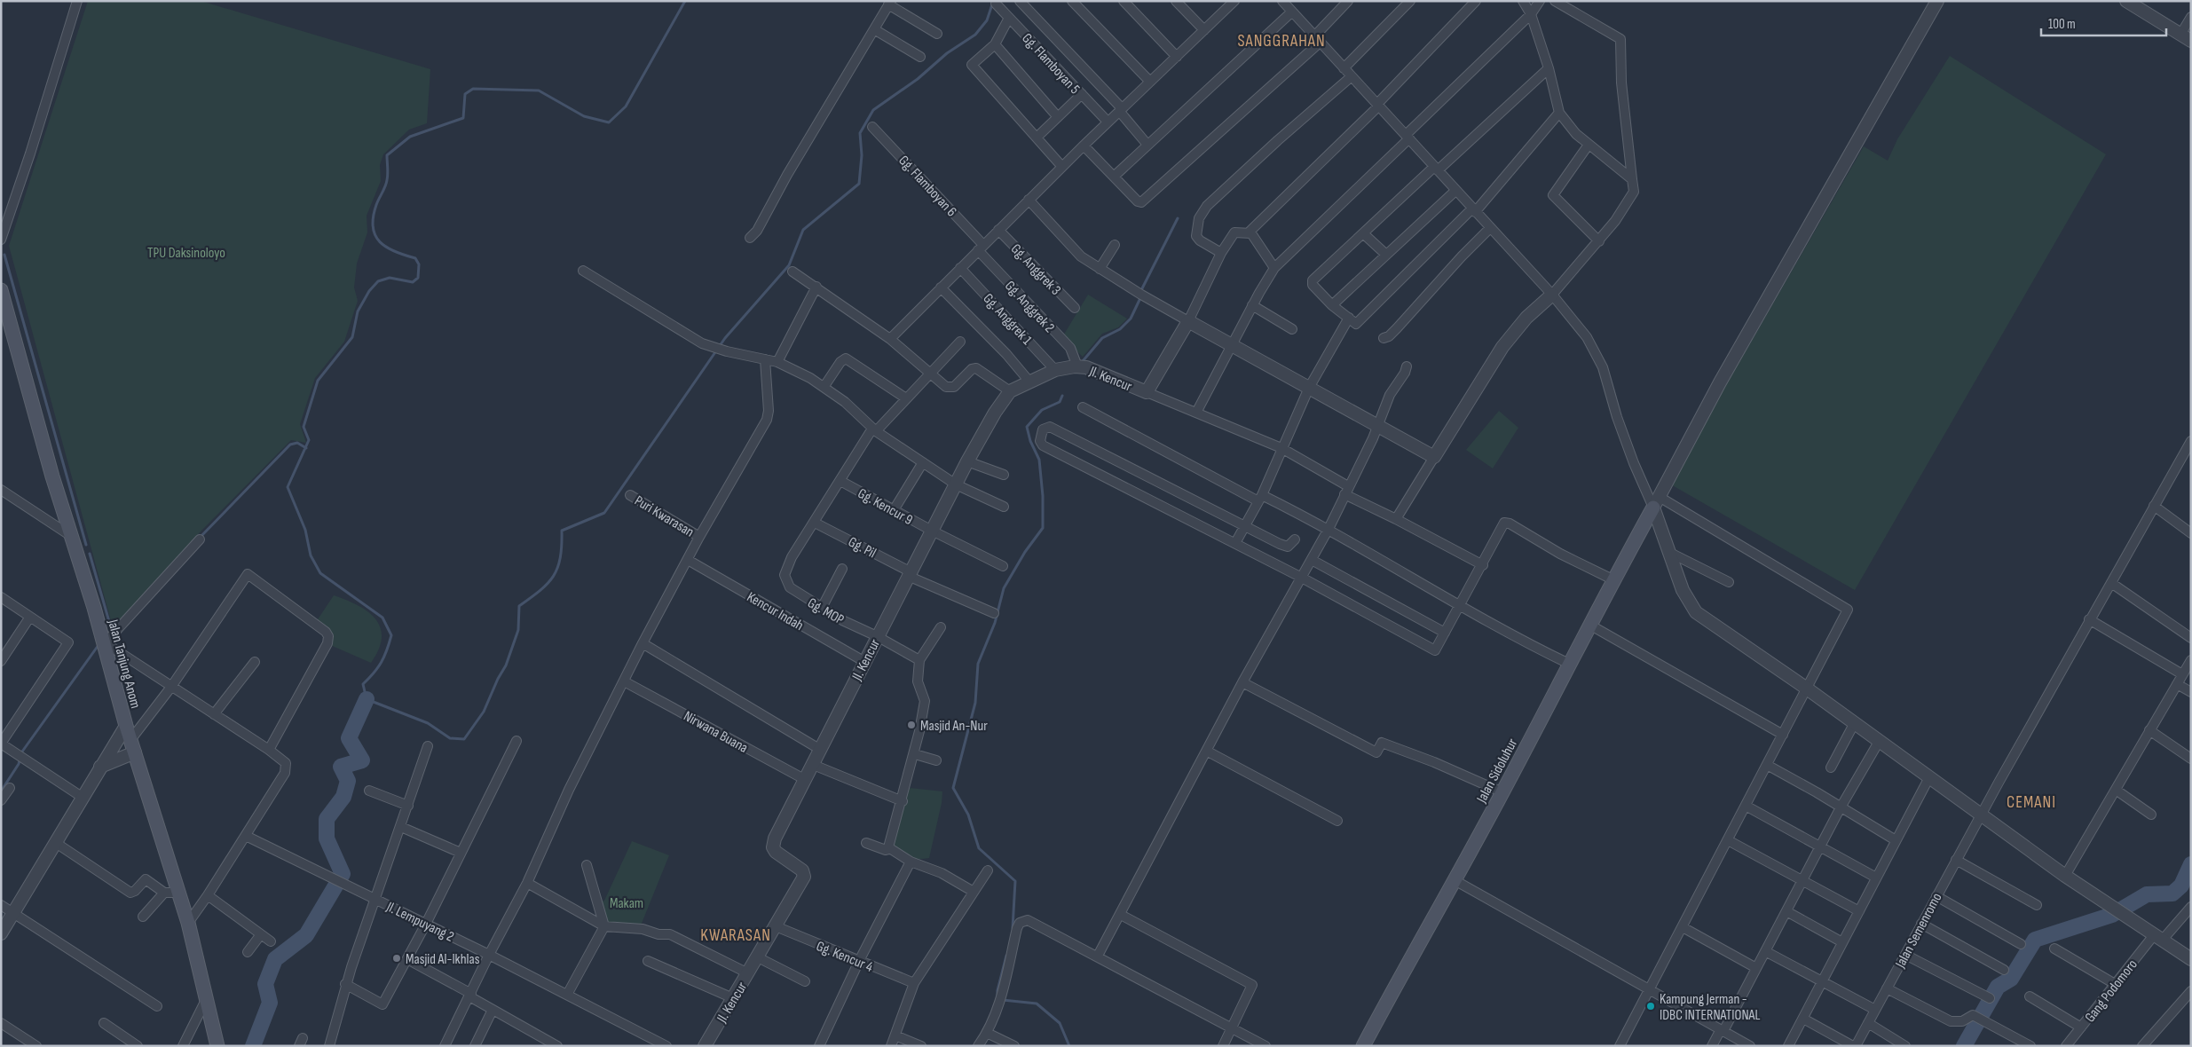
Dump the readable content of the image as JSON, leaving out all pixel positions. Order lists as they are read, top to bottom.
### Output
{
  "streets": {
    "main road": ["Jalan Tanjung Anom", "Jalan Sidoluhur"],
    "street": [
      "Gg. Flamboyan 5",
      "Gg. Flamboyan 6",
      "Gg. Anggrek 3",
      "Gg. Anggrek 2",
      "Gg. Anggrek 1",
      "Jl. Kencur",
      "Gg. Kencur 9",
      "Puri Kwarasan",
      "Gg. Pil",
      "Kencur Indah",
      "Gg. MOP",
      "Nirwana Buana",
      "Jl. Lempuyang 2",
      "Jalan Semenromo",
      "Gg. Kencur 4",
      "Gang Podomoro"
    ]
  },
  "crossings": [
    ["Gg. Flamboyan 6", "Gg. Anggrek 2"],
    ["Gg. Anggrek 2", "Jl. Kencur"],
    ["Gg. Anggrek 1", "Jl. Kencur"],
    ["Jl. Kencur", "Gg. Kencur 9"],
    ["Jl. Kencur", "Gg. Pil"],
    ["Jl. Kencur", "Kencur Indah"],
    ["Jl. Kencur", "Gg. MOP"],
    ["Jl. Kencur", "Nirwana Buana"],
    ["Jl. Kencur", "Gg. Kencur 4"],
    ["Gg. Pil", "Gg. MOP"]
  ],
  "districts": ["SANGGRAHAN", "CEMANI", "KWARASAN"],
  "parks": ["TPU Daksinoloyo", "Makam"],
  "places": ["Masjid An-Nur", "Masjid Al-Ikhlas", "Kampung Jerman - IDBC INTERNATIONAL"],
  "scale_bar": "100 m"
}
